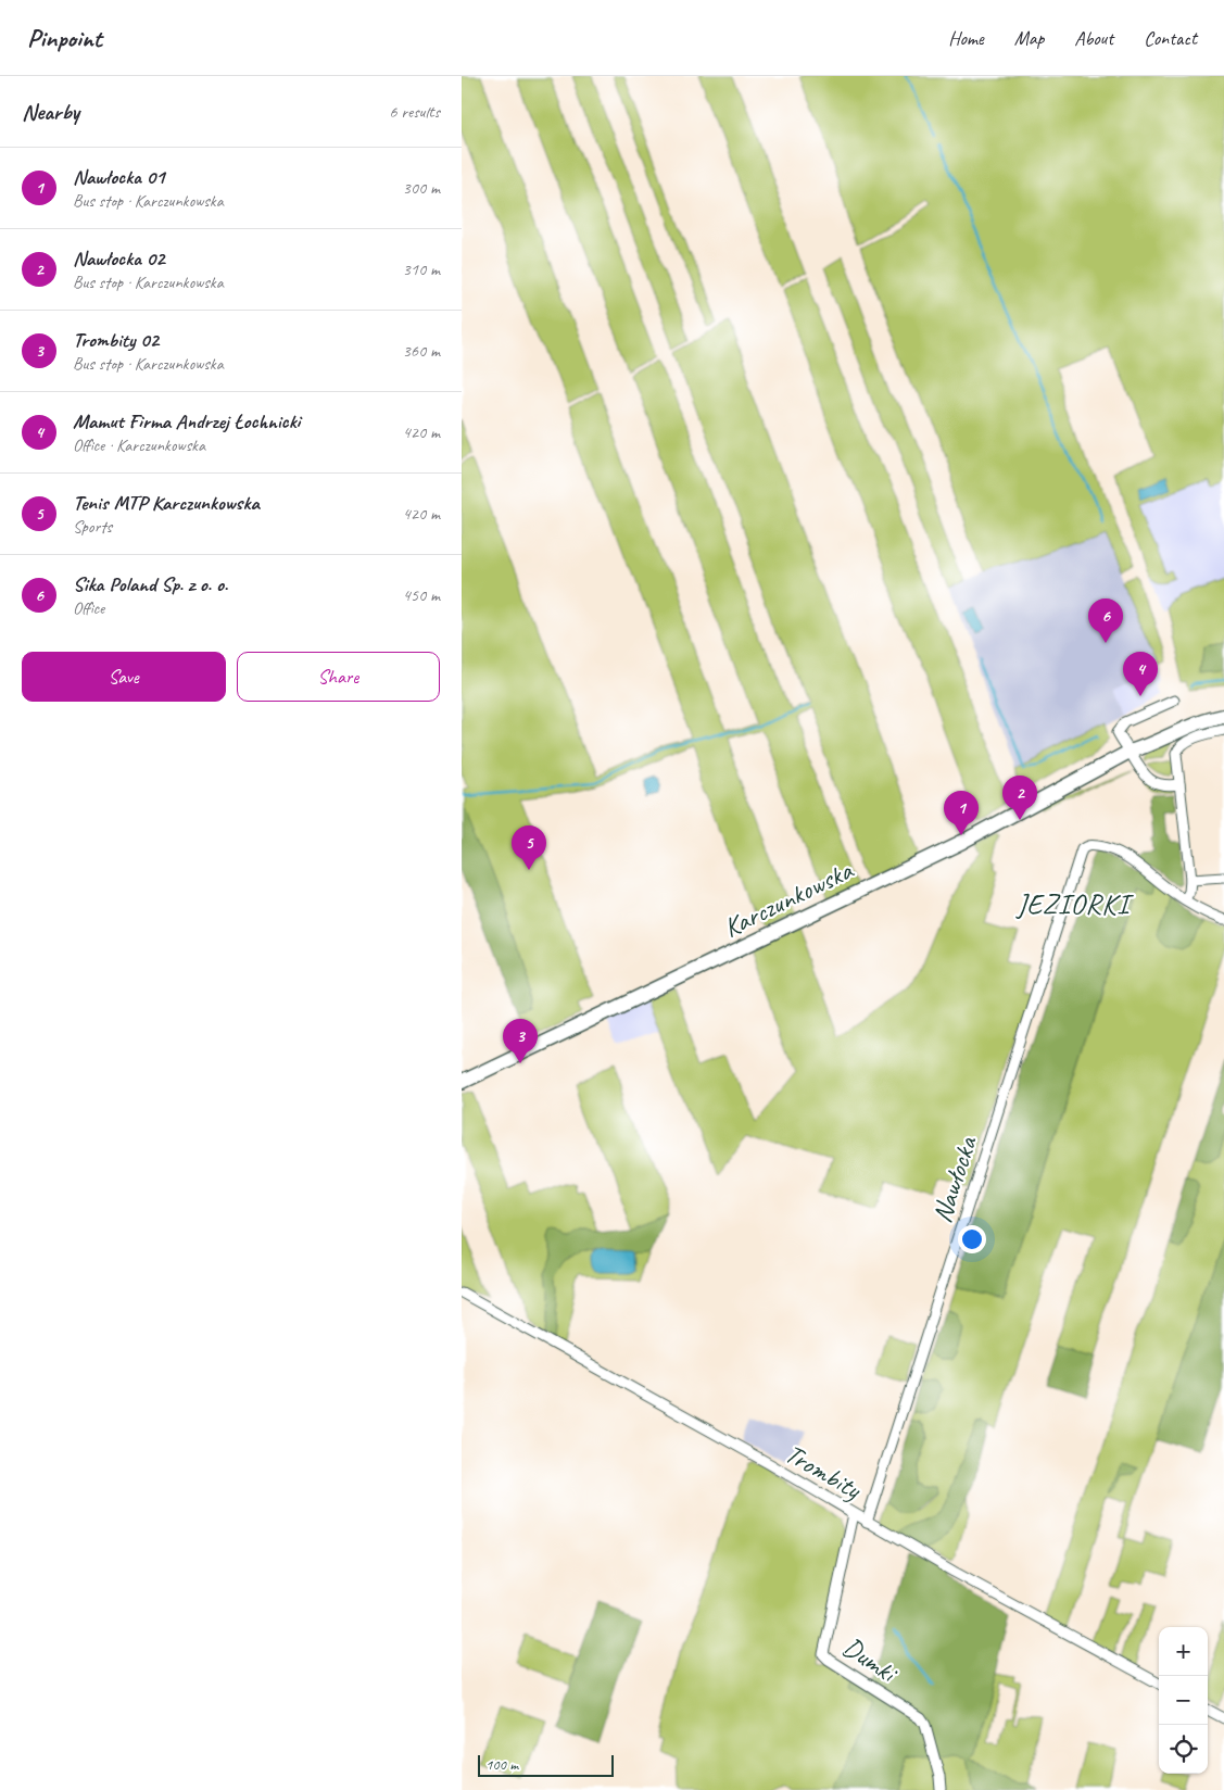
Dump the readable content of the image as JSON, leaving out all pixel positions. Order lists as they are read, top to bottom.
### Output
{
  "streets": {
    "street": [
      "Karczunkowska",
      "Nawłocka",
      "Trombity",
      "Dumki"
    ]
  },
  "crossings": [
    ["Nawłocka", "Trombity"],
    ["Trombity", "Dumki"]
  ],
  "districts": ["JEZIORKI"],
  "scale_bar": "100 m",
  "page": {
    "header": "Pinpoint",
    "nav": [
      "Home",
      "Map",
      "About",
      "Contact"
    ],
    "heading": ["Nearby", "6 results"],
    "list": [
      {
        "mark": "1",
        "name": "Nawłocka 01",
        "note": "Bus stop · Karczunkowska",
        "value": "300 m"
      },
      {
        "mark": "2",
        "name": "Nawłocka 02",
        "note": "Bus stop · Karczunkowska",
        "value": "310 m"
      },
      {
        "mark": "3",
        "name": "Trombity 02",
        "note": "Bus stop · Karczunkowska",
        "value": "360 m"
      },
      {
        "mark": "4",
        "name": "Mamut Firma Andrzej Łochnicki",
        "note": "Office · Karczunkowska",
        "value": "420 m"
      },
      {
        "mark": "5",
        "name": "Tenis MTP Karczunkowska",
        "note": "Sports",
        "value": "420 m"
      },
      {
        "mark": "6",
        "name": "Sika Poland Sp. z o. o.",
        "note": "Office",
        "value": "450 m"
      }
    ],
    "pins": [
      "6",
      "4",
      "2",
      "1",
      "5",
      "3"
    ],
    "buttons": ["Save", "Share"],
    "map_buttons": ["+", "−"],
    "scale": "100 m"
  }
}
